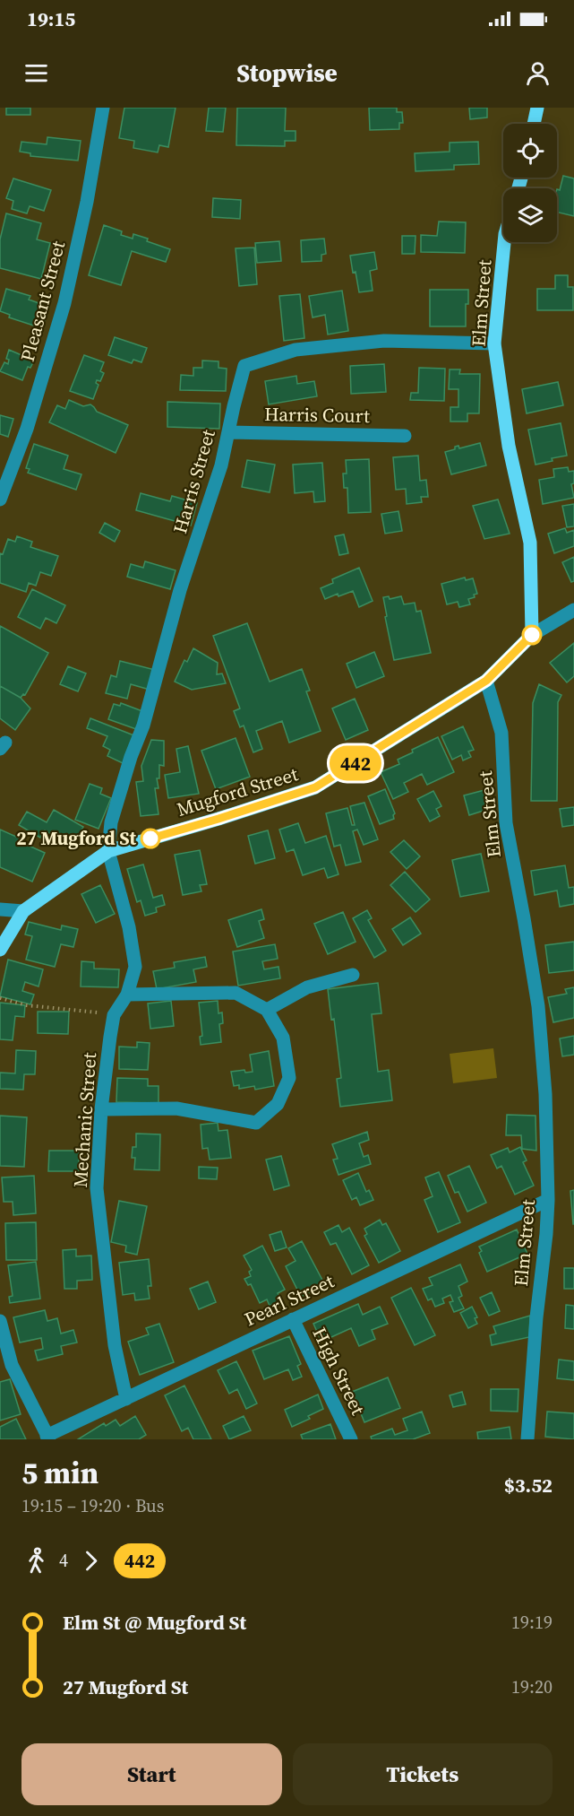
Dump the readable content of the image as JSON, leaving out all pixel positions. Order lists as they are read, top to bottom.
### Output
{
  "streets": {
    "main road": ["Elm Street", "Mugford Street"],
    "street": [
      "Pleasant Street",
      "Harris Court",
      "Harris Street",
      "Mechanic Street",
      "Pearl Street",
      "High Street"
    ]
  },
  "crossings": [
    ["Elm Street", "Harris Street"],
    ["Elm Street", "Mugford Street"],
    ["Elm Street", "Pearl Street"],
    ["Harris Court", "Harris Street"],
    ["Harris Street", "Mugford Street"],
    ["Harris Street", "Mechanic Street"],
    ["Mugford Street", "Mechanic Street"],
    ["Mechanic Street", "Pearl Street"],
    ["Pearl Street", "High Street"]
  ],
  "places": ["27 Mugford St"],
  "lines": ["bus line 442"],
  "page": {
    "status": "19:15",
    "header": "Stopwise",
    "on_map": "442",
    "heading": ["5 min", "19:15 – 19:20 · Bus", "$3.52"],
    "legs": ["4", "442"],
    "list": [
      {
        "name": "Elm St @ Mugford St",
        "value": "19:19"
      },
      {
        "name": "27 Mugford St",
        "value": "19:20"
      }
    ],
    "buttons": ["Start", "Tickets"]
  }
}
